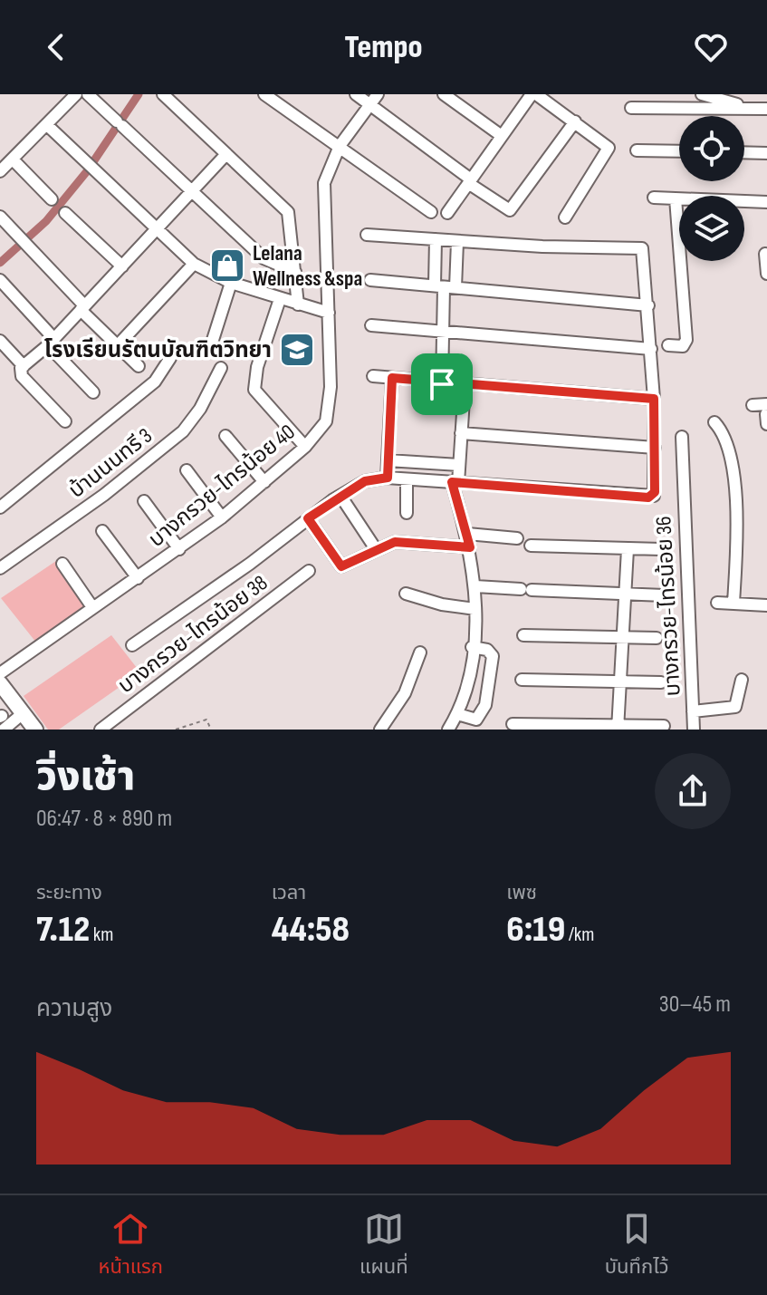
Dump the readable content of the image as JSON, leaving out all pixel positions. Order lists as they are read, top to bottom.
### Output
{
  "streets": {
    "street": [
      "บ้านนนทรี 3",
      "บางกรวย-ไทรน้อย 40",
      "บางกรวย-ไทรน้อย 36",
      "บางกรวย-ไทรน้อย 38"
    ]
  },
  "places": {
    "shop": ["Lelana Wellness &spa"],
    "school or university": ["โรงเรียนรัตนบัณฑิตวิทยา"]
  },
  "page": {
    "header": "Tempo",
    "heading": ["วิ่งเช้า", "06:47 · 8 × 890 m"],
    "stats": [
      ["ระยะทาง", "7.12 km"],
      ["เวลา", "44:58"],
      ["เพซ", "6:19 /km"]
    ],
    "chart": ["ความสูง", "30–45 m"],
    "tabs": ["หน้าแรก", "แผนที่", "บันทึกไว้"]
  }
}
